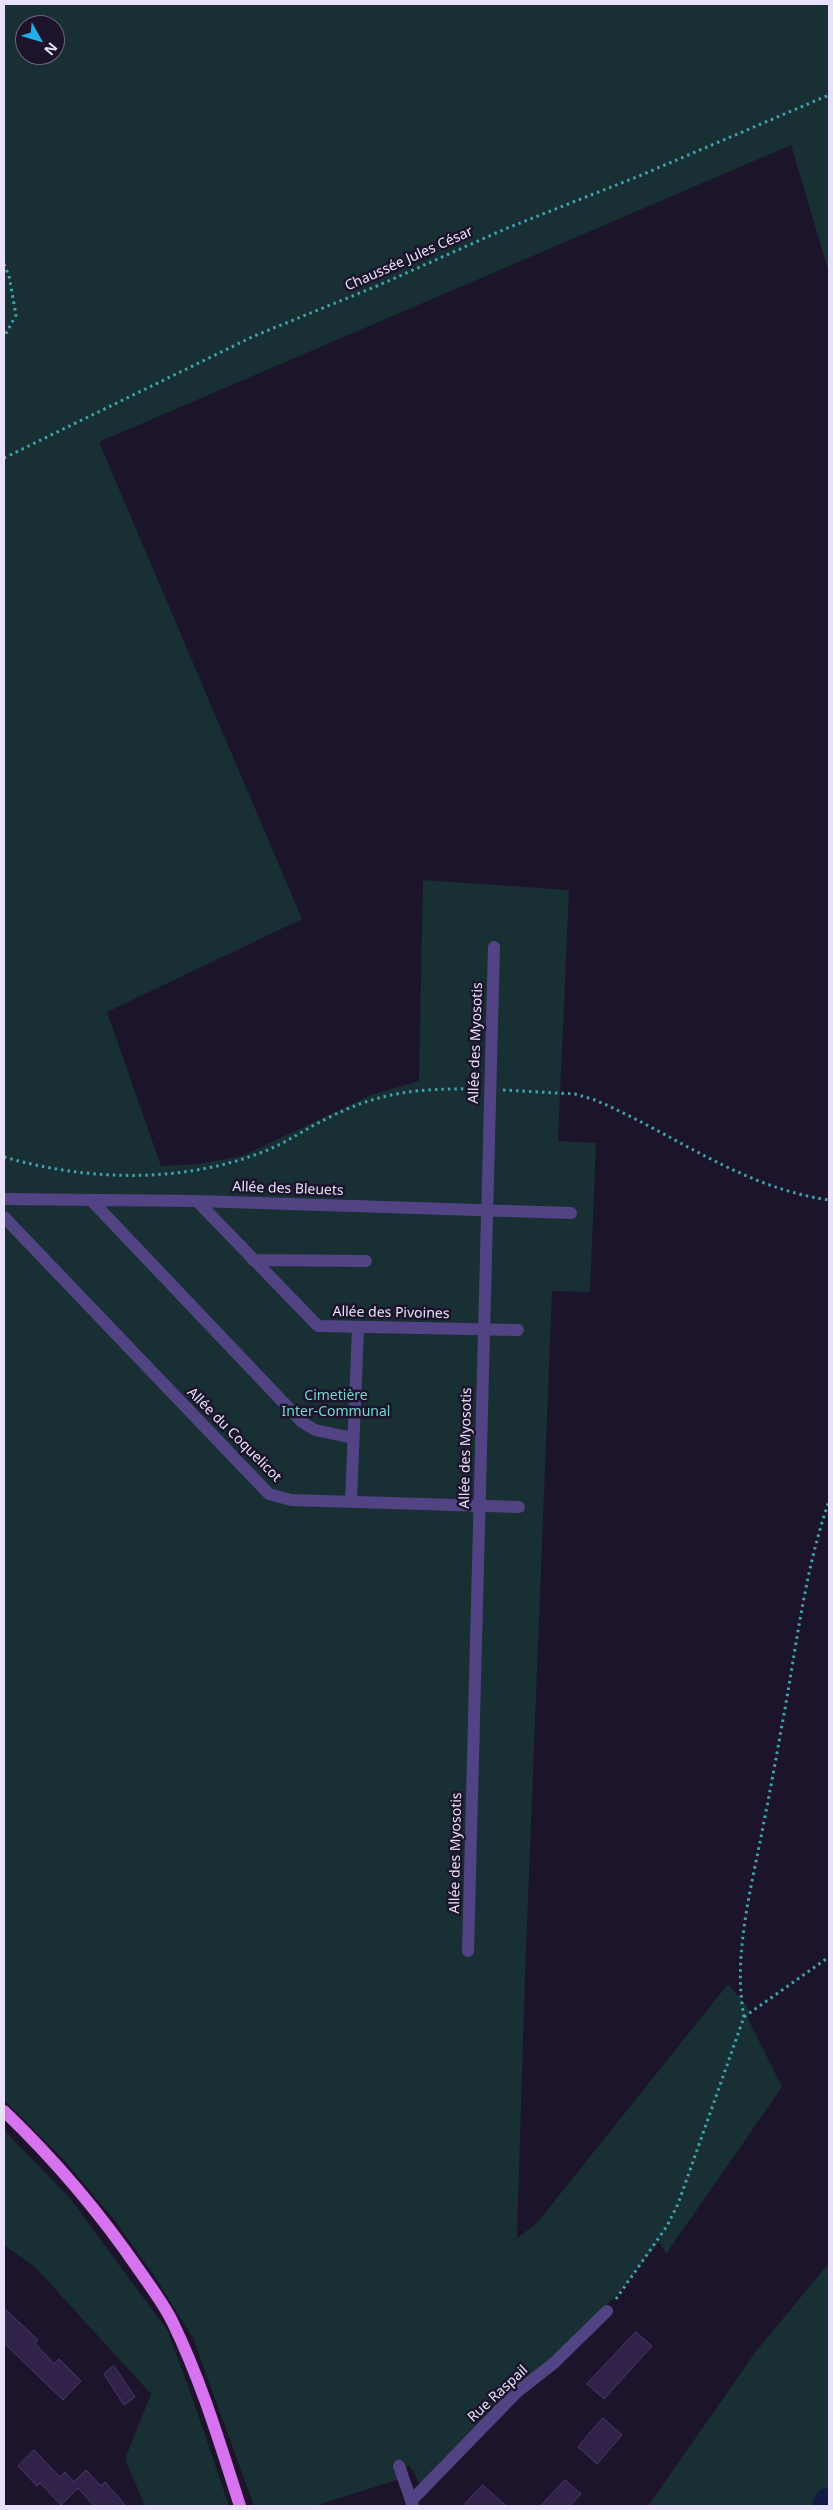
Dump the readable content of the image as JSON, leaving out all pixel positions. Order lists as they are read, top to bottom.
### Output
{
  "streets": {
    "street": [
      "Allée des Myosotis",
      "Allée des Bleuets",
      "Allée des Pivoines",
      "Allée du Coquelicot",
      "Rue Raspail"
    ],
    "path": ["Chaussée Jules César"]
  },
  "crossings": [
    ["Allée des Myosotis", "Allée des Bleuets"],
    ["Allée des Myosotis", "Allée des Pivoines"],
    ["Allée des Myosotis", "Allée du Coquelicot"],
    ["Allée des Bleuets", "Allée des Pivoines"]
  ],
  "parks": ["Cimetière Inter-Communal"],
  "north": "bottom right"
}
